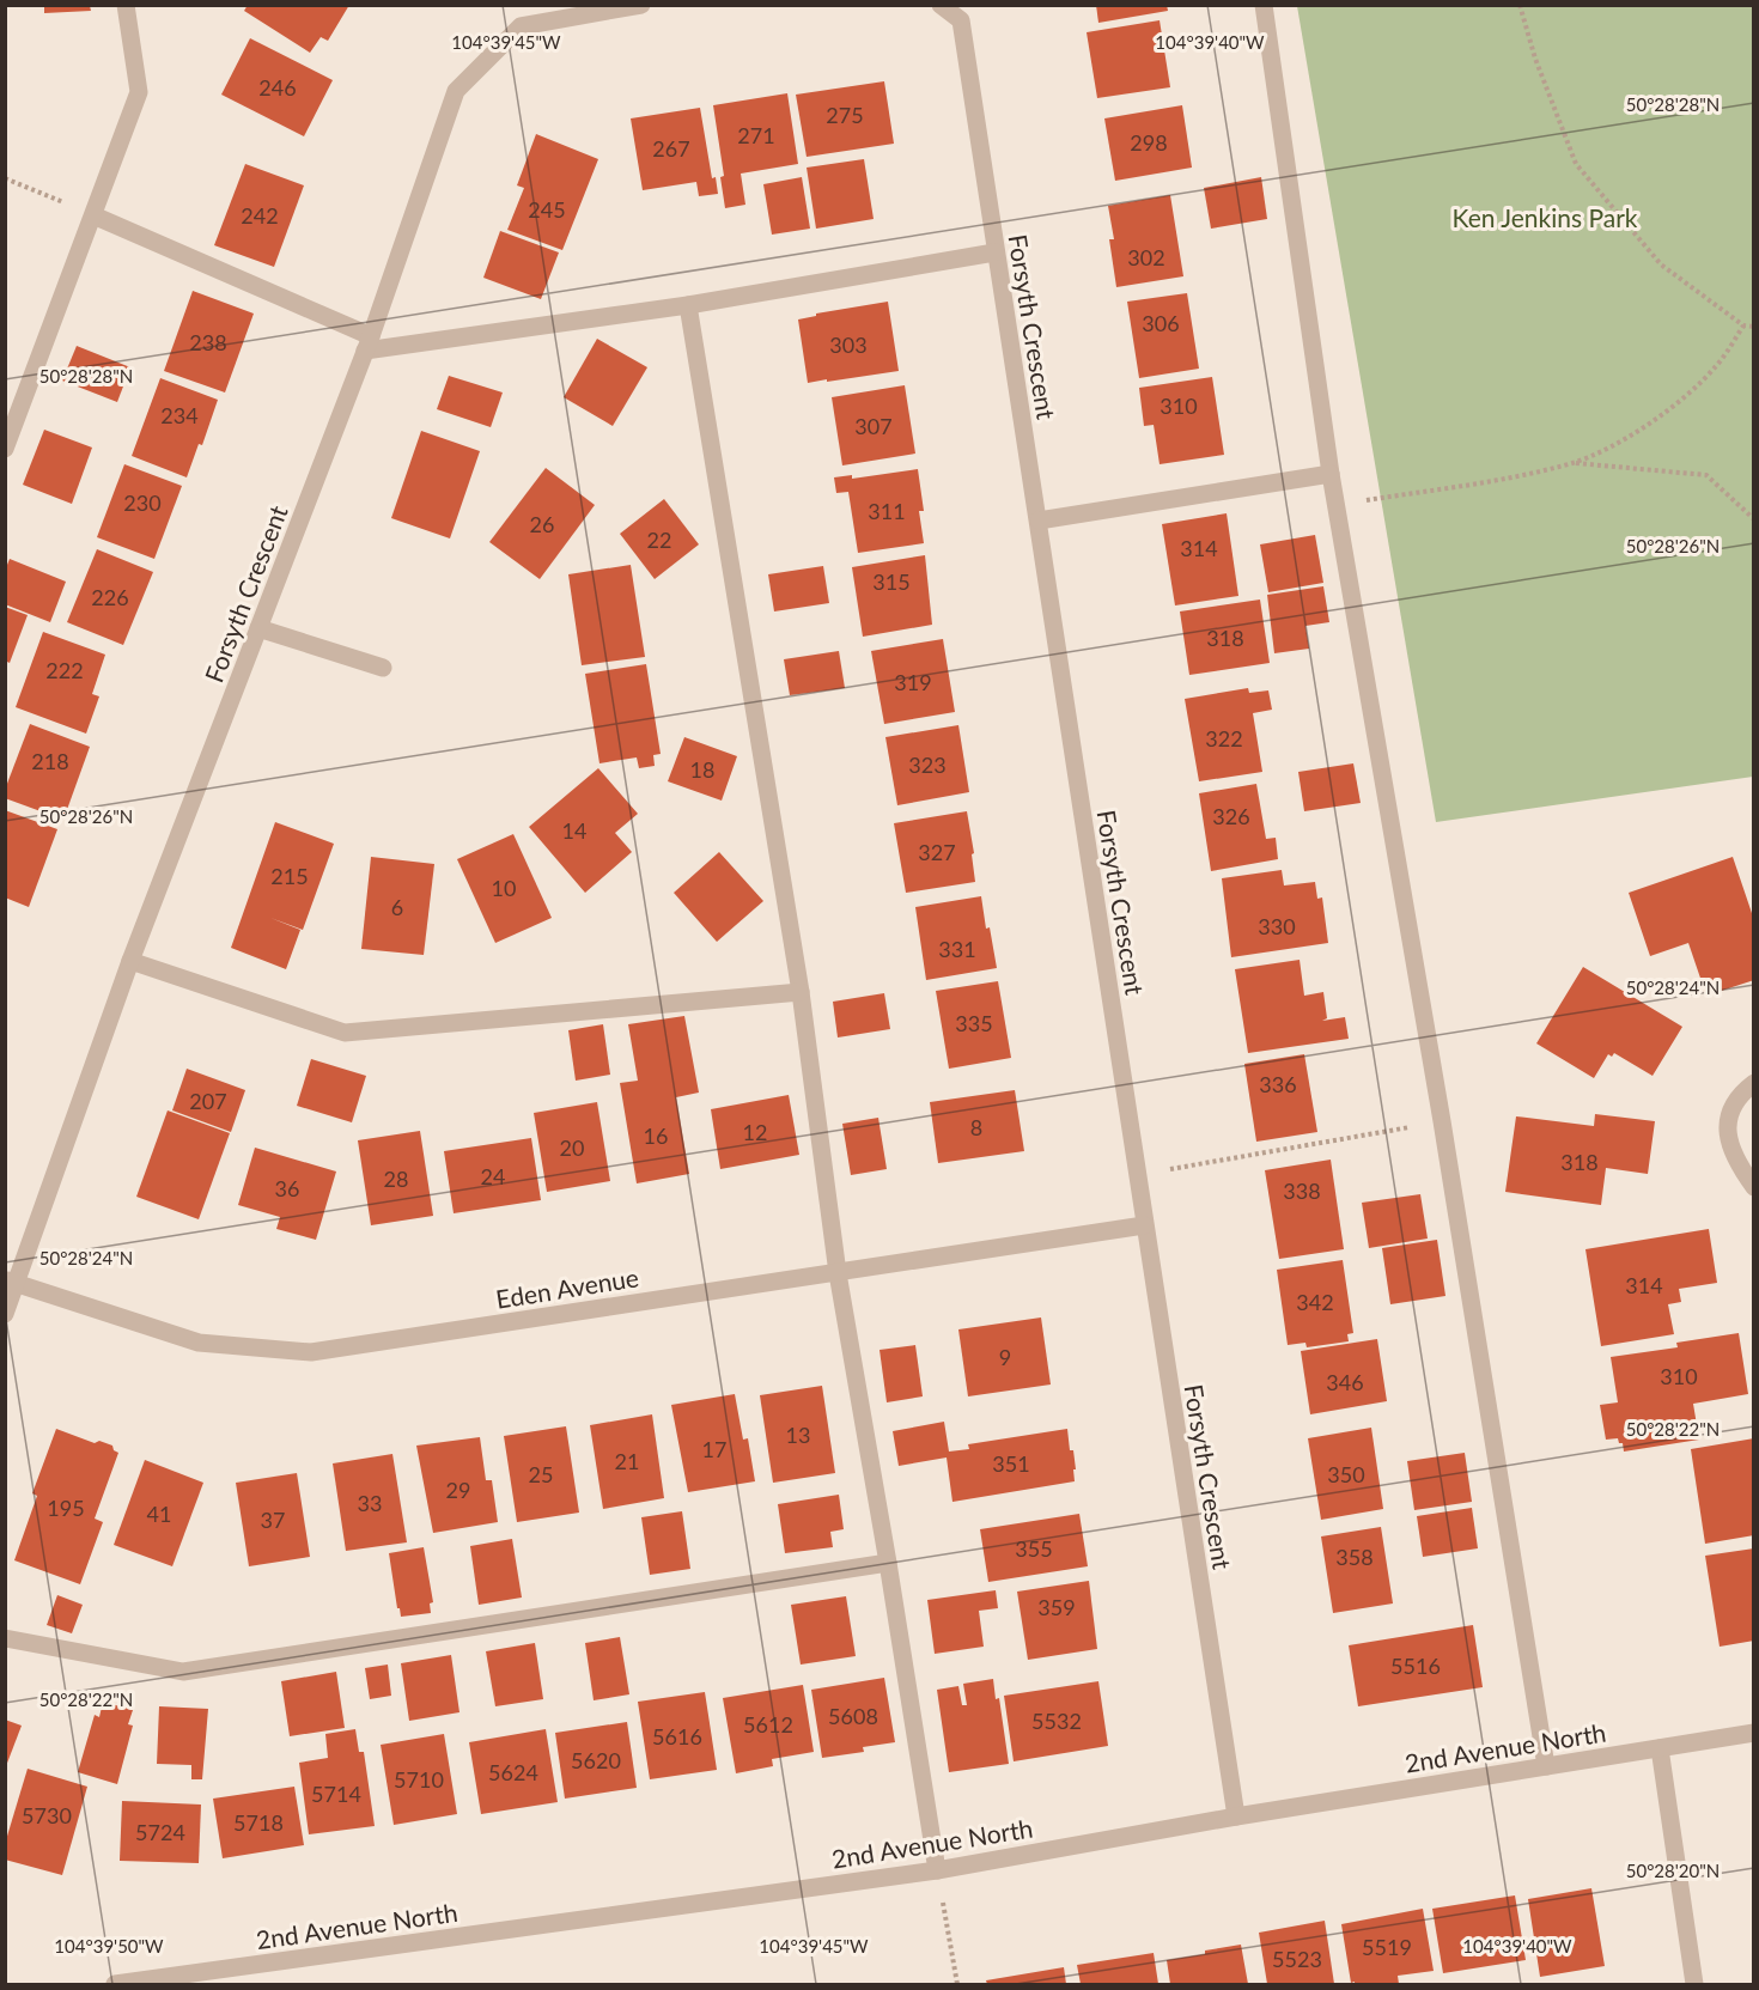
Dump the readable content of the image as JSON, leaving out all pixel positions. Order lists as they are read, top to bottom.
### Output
{
  "streets": {
    "street": ["Forsyth Crescent", "Eden Avenue", "2nd Avenue North"]
  },
  "crossings": [
    ["Forsyth Crescent", "Eden Avenue"],
    ["Forsyth Crescent", "2nd Avenue North"]
  ],
  "parks": ["Ken Jenkins Park"],
  "house_numbers": [
    "246",
    "275",
    "271",
    "298",
    "267",
    "245",
    "242",
    "302",
    "306",
    "238",
    "303",
    "310",
    "234",
    "307",
    "230",
    "311",
    "26",
    "22",
    "314",
    "315",
    "226",
    "318",
    "222",
    "319",
    "322",
    "218",
    "323",
    "18",
    "326",
    "14",
    "327",
    "215",
    "10",
    "6",
    "330",
    "331",
    "335",
    "336",
    "207",
    "8",
    "12",
    "16",
    "20",
    "318",
    "24",
    "28",
    "36",
    "338",
    "314",
    "342",
    "9",
    "310",
    "346",
    "13",
    "17",
    "21",
    "351",
    "25",
    "350",
    "29",
    "33",
    "195",
    "41",
    "37",
    "355",
    "358",
    "359",
    "5516",
    "5608",
    "5532",
    "5612",
    "5616",
    "5620",
    "5624",
    "5710",
    "5714",
    "5730",
    "5718",
    "5724",
    "5519",
    "5523"
  ],
  "coordinates": [
    "104°39'45\"W",
    "104°39'40\"W",
    "50°28'28\"N",
    "50°28'26\"N",
    "50°28'24\"N",
    "50°28'22\"N",
    "50°28'20\"N",
    "104°39'50\"W"
  ]
}
